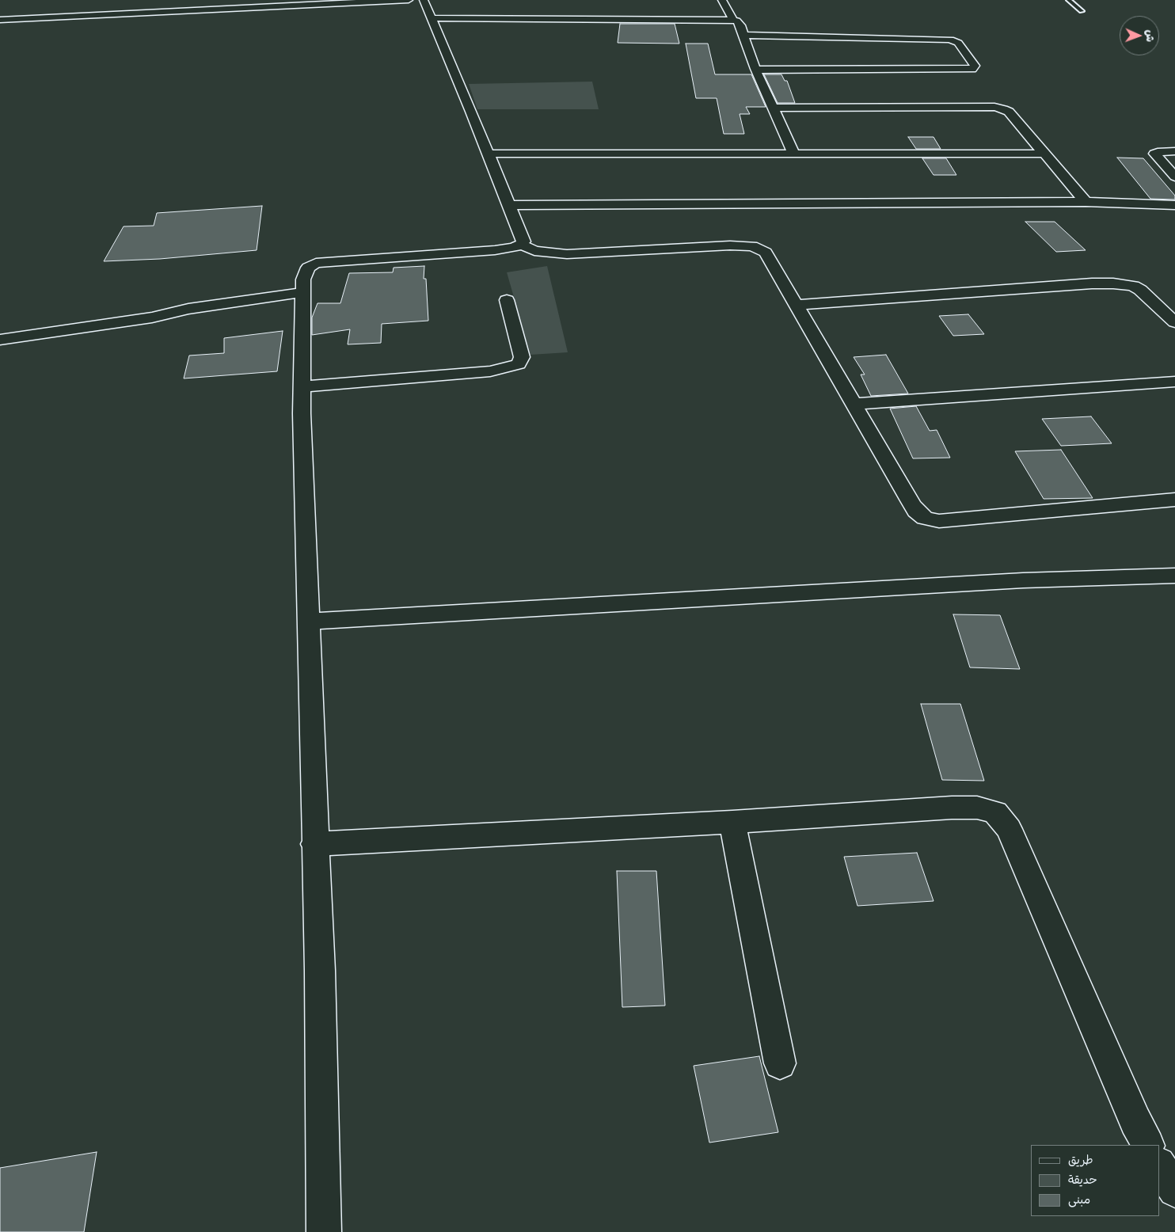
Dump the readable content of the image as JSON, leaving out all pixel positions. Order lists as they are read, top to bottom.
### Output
{
  "legend": ["طريق", "حديقة", "مبنى"],
  "north": "right"
}
